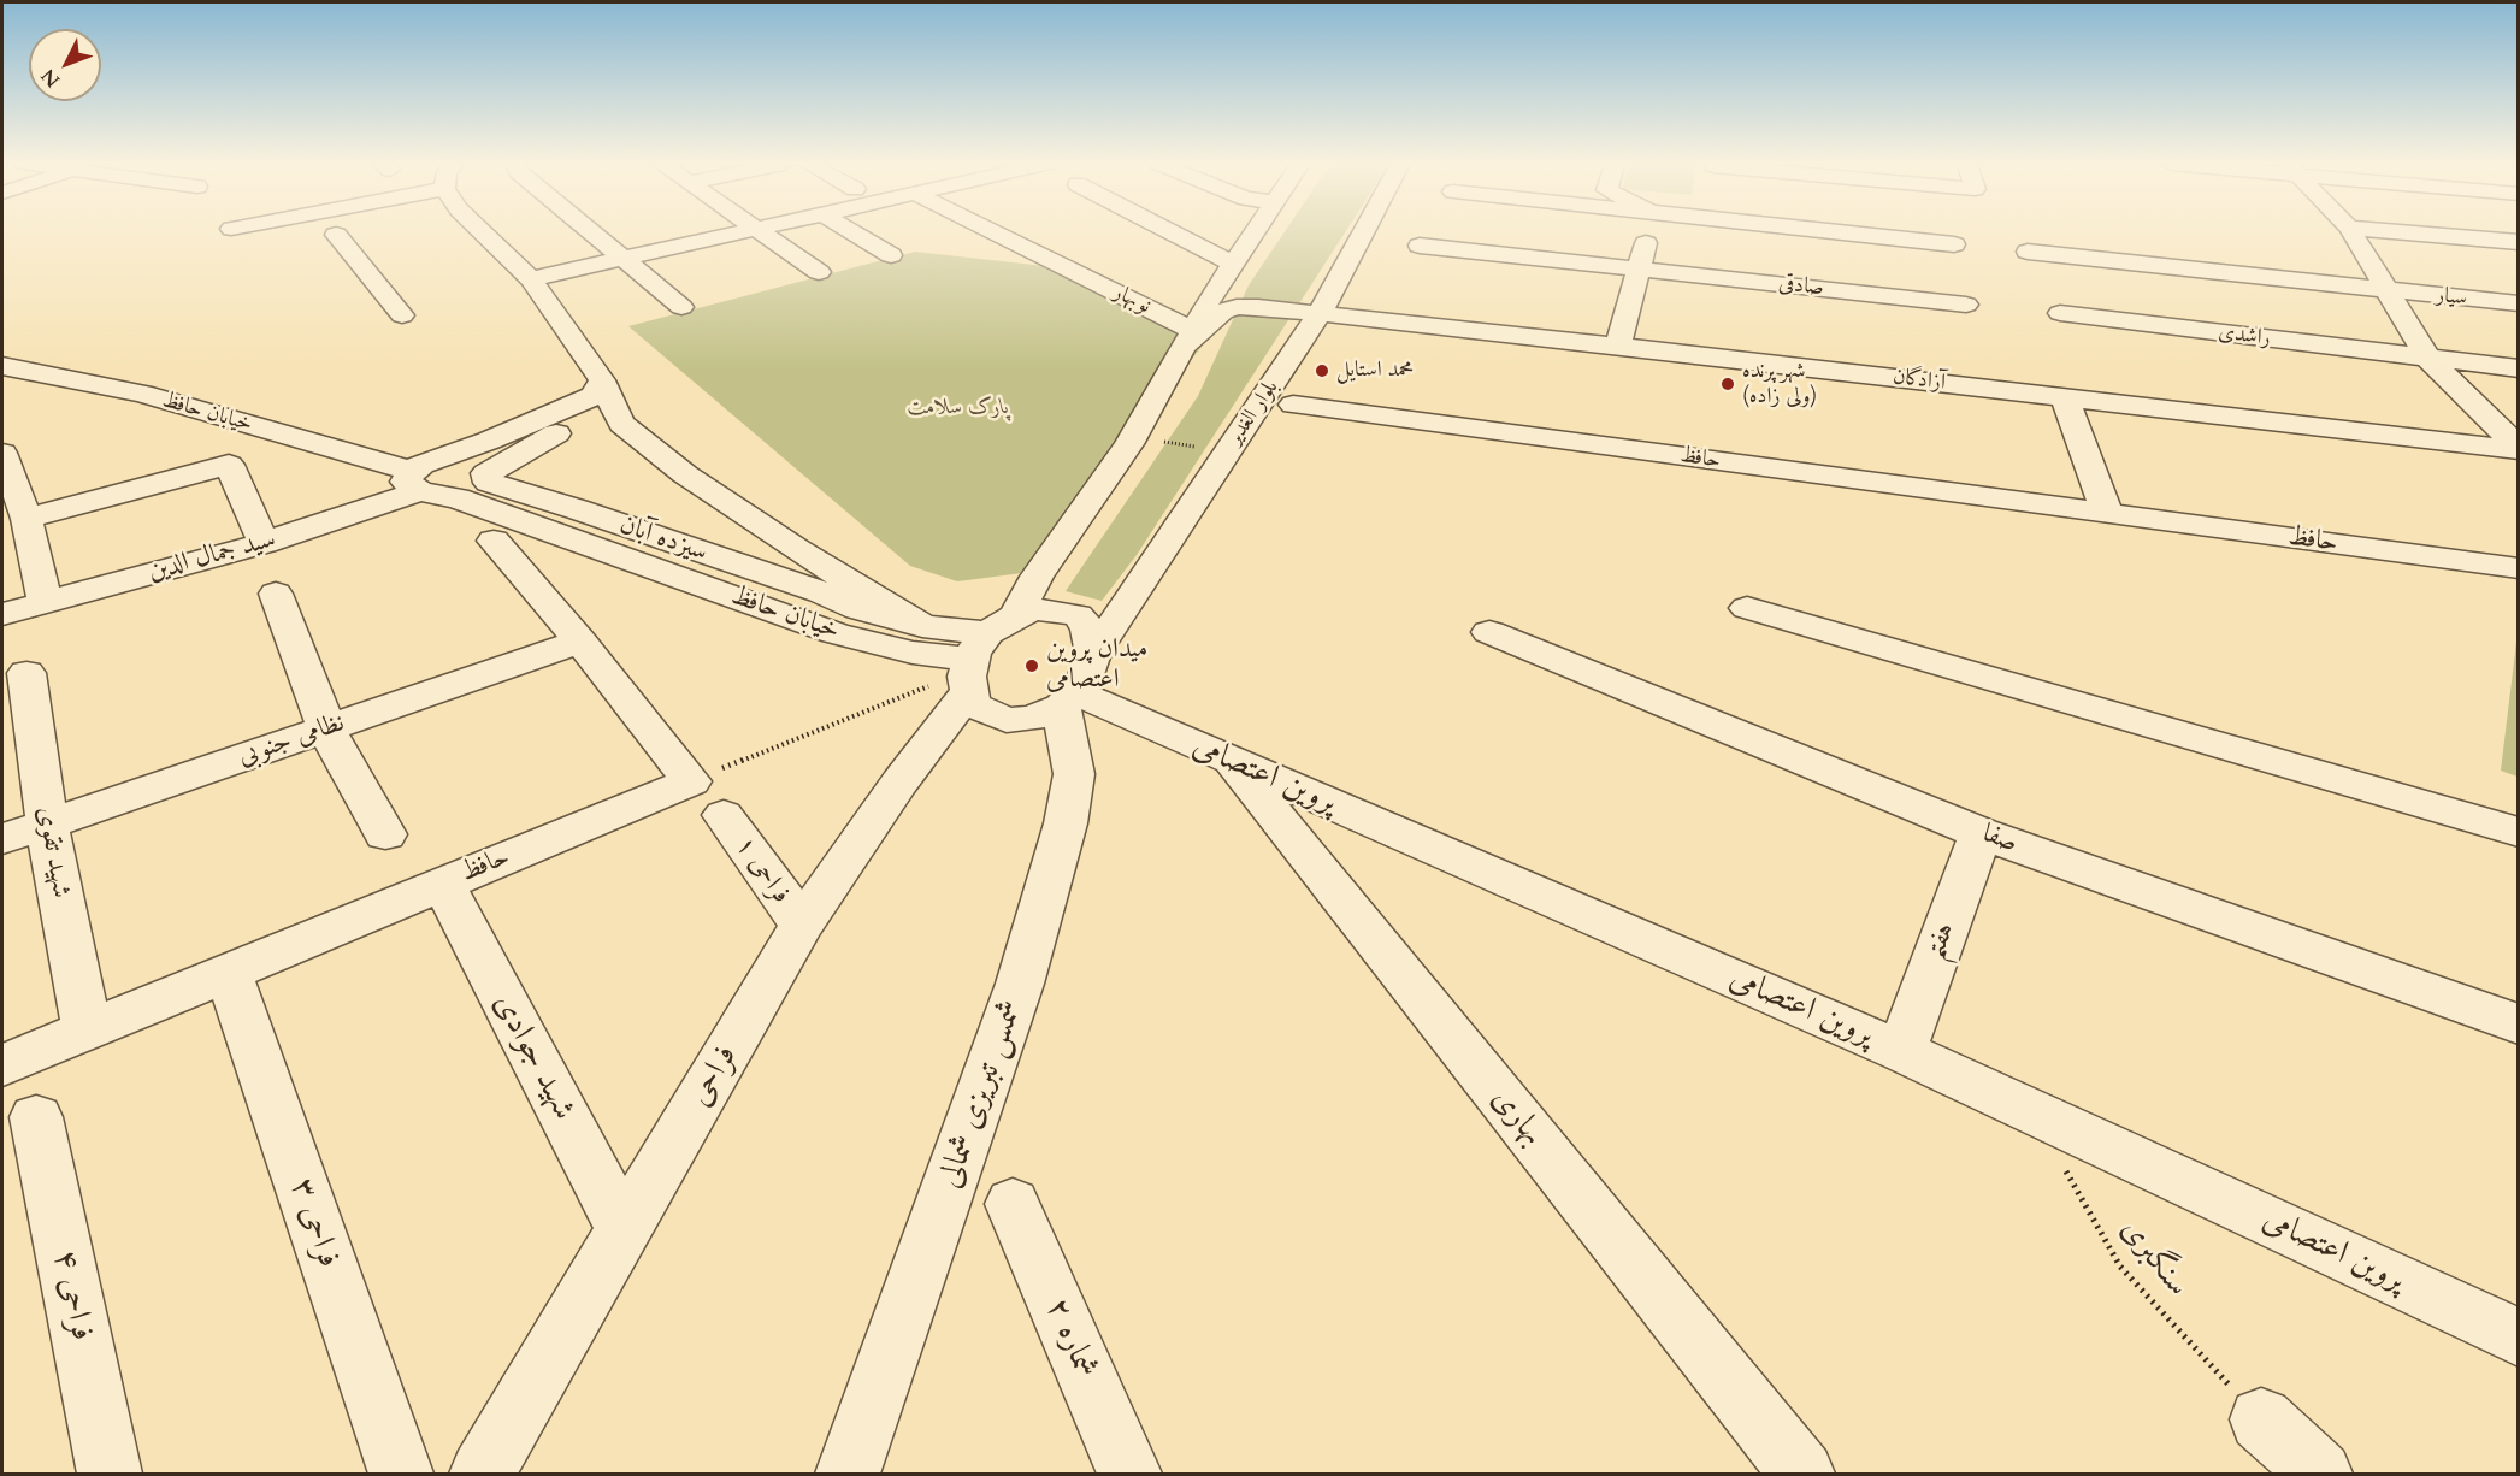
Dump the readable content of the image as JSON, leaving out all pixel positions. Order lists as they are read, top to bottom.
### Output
{
  "streets": {
    "street": [
      "صادقی",
      "سیار",
      "نوبهار",
      "راشدی",
      "آزادگان",
      "خیابان حافظ",
      "بلوار الغدیر",
      "حافظ",
      "سیزده آبان",
      "سید جمال الدین",
      "نظامی جنوبی",
      "پروین اعتصامی",
      "صفا",
      "شهید تقوی",
      "فراحی ۱",
      "هفتم",
      "شهید جوادی",
      "فراحی",
      "شمس تبریزی شمالی",
      "بهاری",
      "فراحی ۳",
      "فراحی ۴",
      "شماره ۲"
    ],
    "path": ["سنگبری"]
  },
  "crossings": [
    ["نوبهار", "آزادگان"],
    ["آزادگان", "بلوار الغدیر"],
    ["خیابان حافظ", "بلوار الغدیر"],
    ["خیابان حافظ", "سیزده آبان"],
    ["خیابان حافظ", "سید جمال الدین"],
    ["خیابان حافظ", "پروین اعتصامی"],
    ["خیابان حافظ", "فراحی"],
    ["خیابان حافظ", "شمس تبریزی شمالی"],
    ["بلوار الغدیر", "سیزده آبان"],
    ["بلوار الغدیر", "پروین اعتصامی"],
    ["بلوار الغدیر", "فراحی"],
    ["بلوار الغدیر", "شمس تبریزی شمالی"],
    ["حافظ", "شهید تقوی"],
    ["حافظ", "شهید جوادی"],
    ["حافظ", "فراحی ۳"],
    ["سیزده آبان", "پروین اعتصامی"],
    ["سیزده آبان", "فراحی"],
    ["سیزده آبان", "شمس تبریزی شمالی"],
    ["نظامی جنوبی", "شهید تقوی"],
    ["پروین اعتصامی", "هفتم"],
    ["پروین اعتصامی", "فراحی"],
    ["پروین اعتصامی", "شمس تبریزی شمالی"],
    ["پروین اعتصامی", "بهاری"],
    ["پروین اعتصامی", "سنگبری"],
    ["صفا", "هفتم"],
    ["فراحی ۱", "فراحی"],
    ["شهید جوادی", "فراحی"],
    ["فراحی", "شمس تبریزی شمالی"]
  ],
  "parks": ["پارک سلامت"],
  "places": ["محمد استایل", "شهر پرنده (ولی زاده)", "میدان پروین اعتصامی"],
  "north": "bottom left"
}
